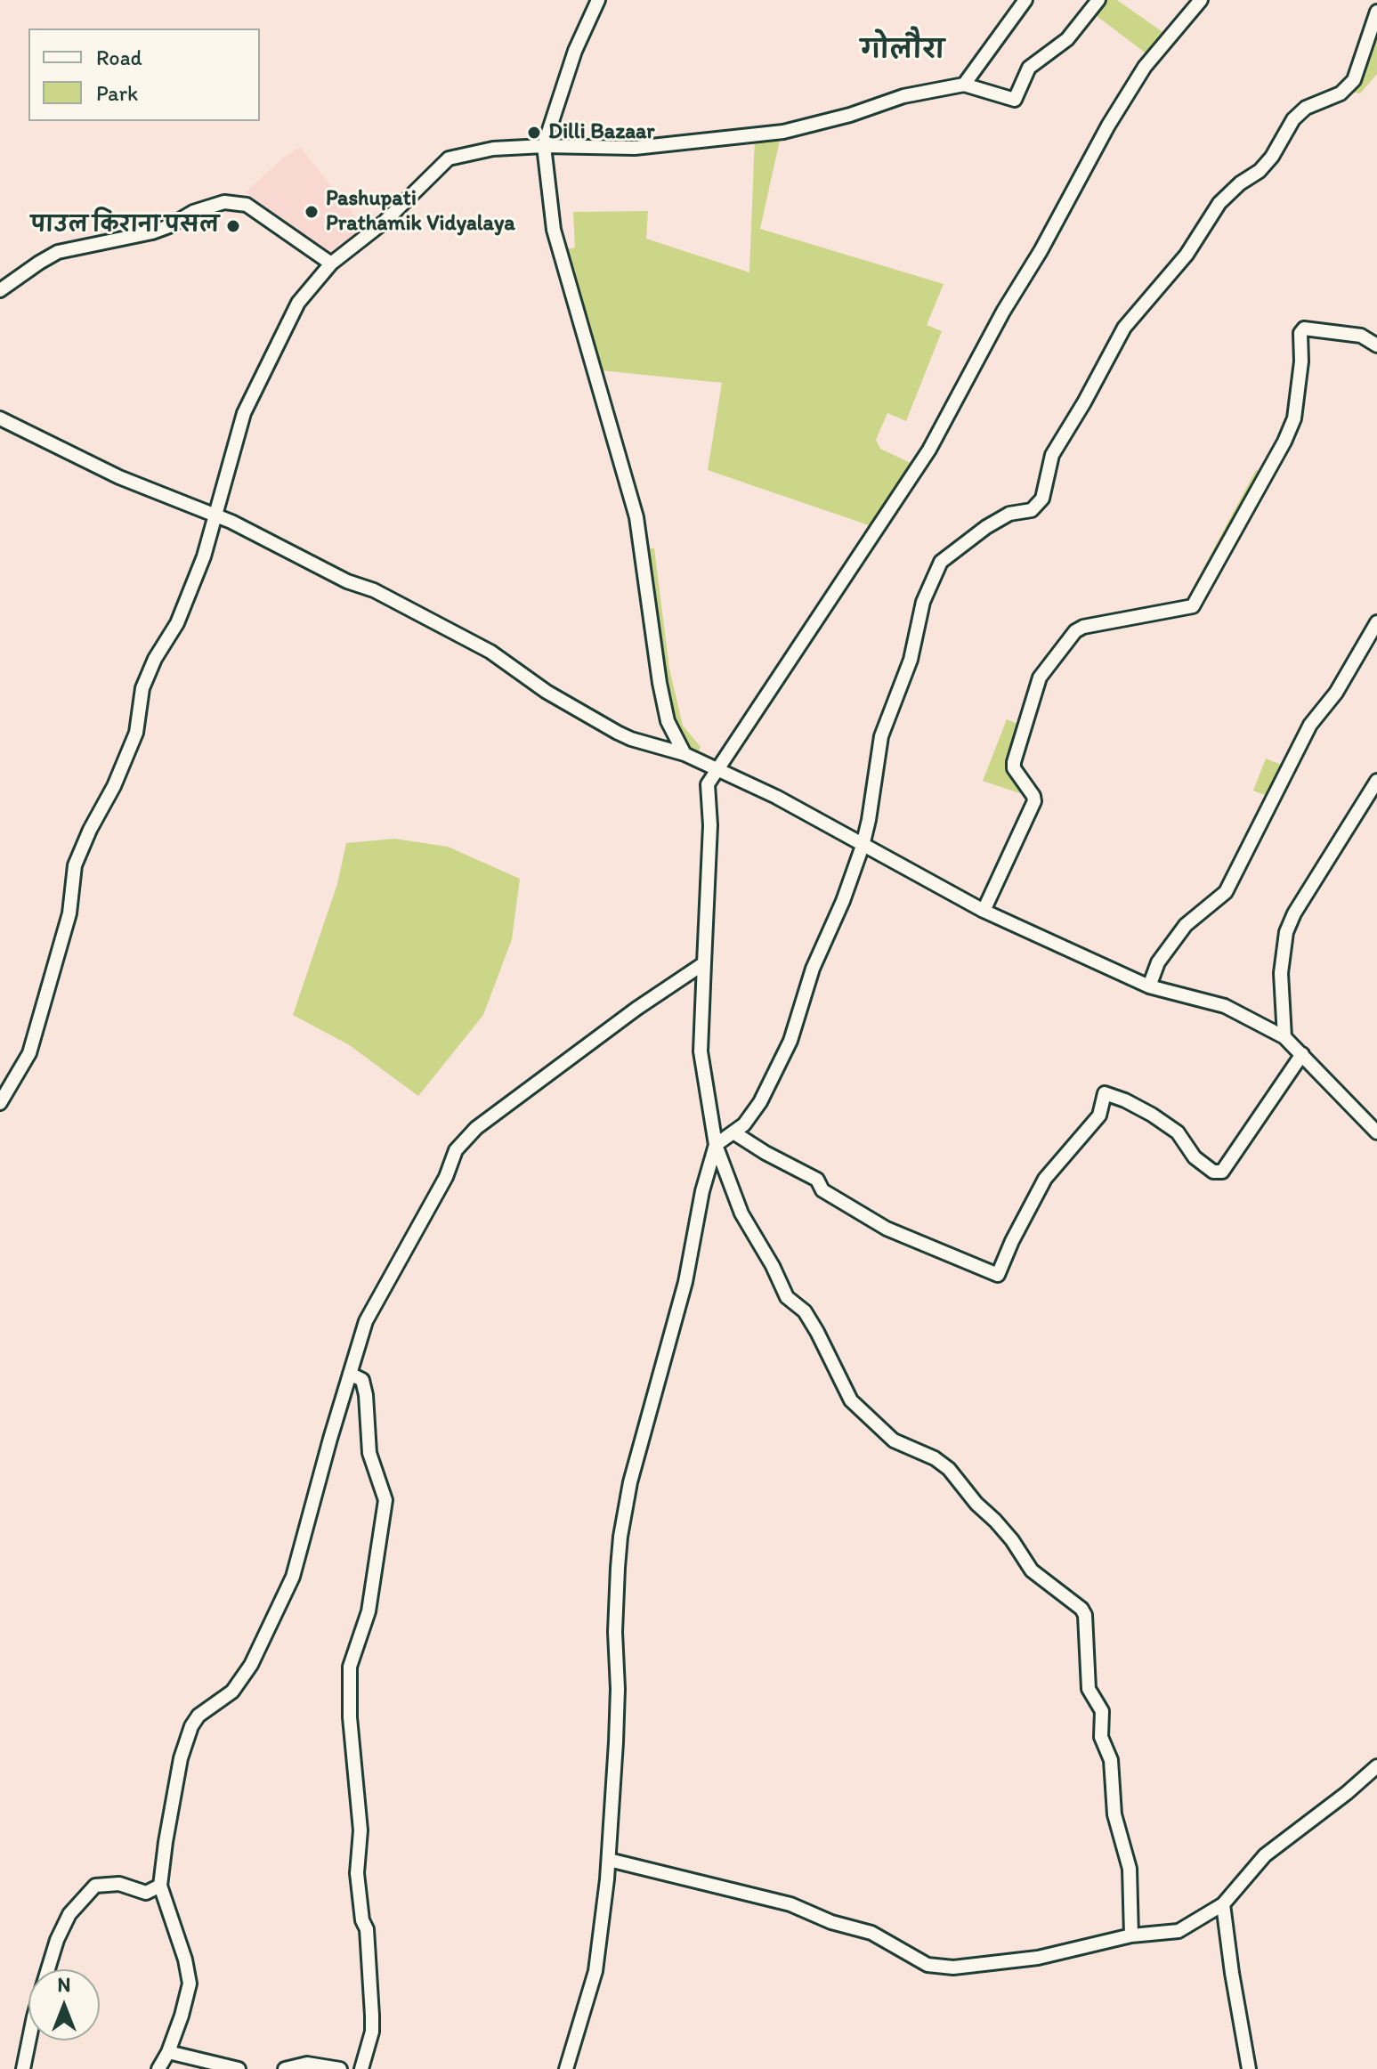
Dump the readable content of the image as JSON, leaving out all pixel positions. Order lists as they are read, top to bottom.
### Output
{
  "districts": ["गोलौरा"],
  "places": ["Dilli Bazaar", "Pashupati Prathamik Vidyalaya", "पाउल किराना पसल"],
  "legend": ["Road", "Park"],
  "north": "top"
}
